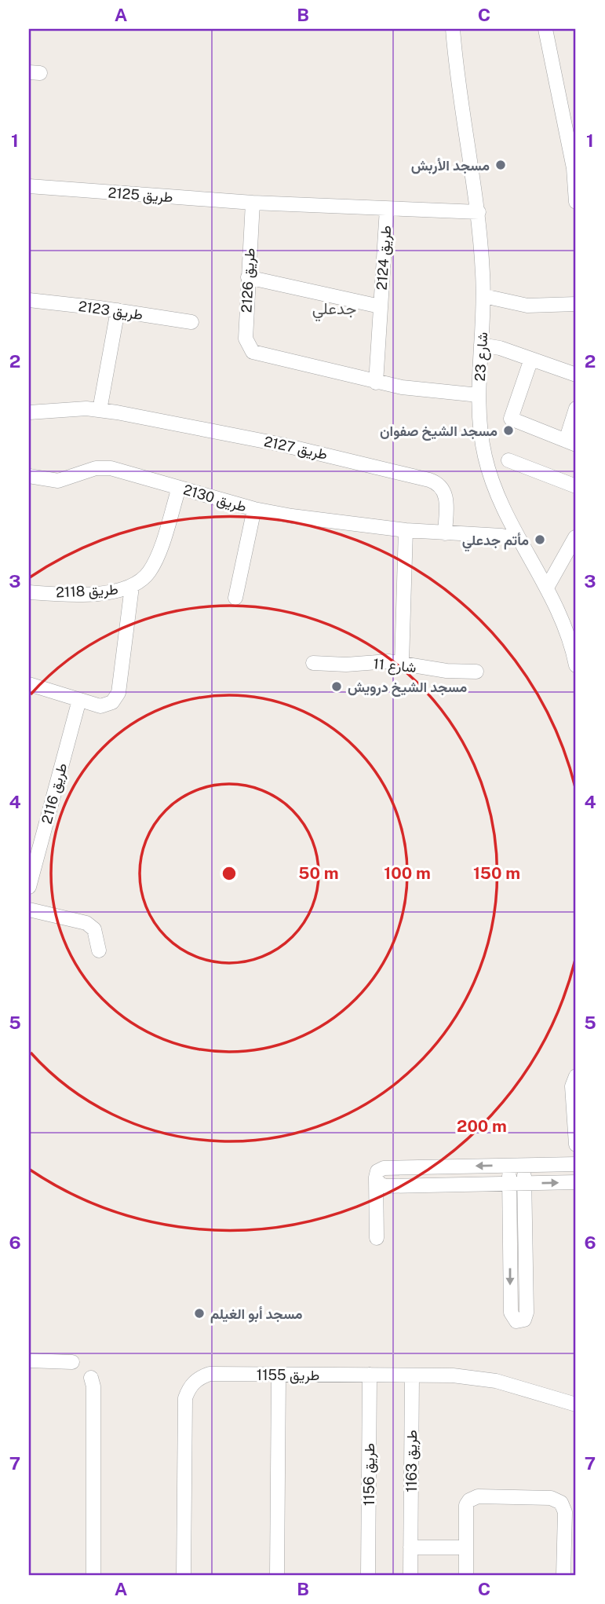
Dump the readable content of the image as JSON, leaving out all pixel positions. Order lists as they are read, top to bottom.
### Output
{
  "streets": {
    "street": [
      "طريق 2125",
      "طريق 2124",
      "طريق 2126",
      "طريق 2123",
      "شارع 23",
      "طريق 2127",
      "طريق 2130",
      "طريق 2118",
      "شارع 11",
      "طريق 2116",
      "طريق 1155",
      "طريق 1163",
      "طريق 1156"
    ]
  },
  "crossings": [
    ["طريق 2125", "طريق 2126"],
    ["طريق 2124", "طريق 2126"],
    ["طريق 2126", "شارع 23"],
    ["شارع 23", "طريق 2130"],
    ["طريق 2127", "طريق 2130"],
    ["طريق 2130", "طريق 2118"],
    ["طريق 1155", "طريق 1163"],
    ["طريق 1155", "طريق 1156"]
  ],
  "districts": ["جدعلي"],
  "places": [
    "مسجد الأربش",
    "مسجد الشيخ صفوان",
    "مأتم جدعلي",
    "مسجد الشيخ درويش",
    "مسجد أبو الغيلم"
  ],
  "grid": {
    "columns": ["A", "B", "C"],
    "rows": [
      "1",
      "2",
      "3",
      "4",
      "5",
      "6",
      "7"
    ]
  },
  "rings": [
    "50 m",
    "100 m",
    "150 m",
    "200 m"
  ]
}
